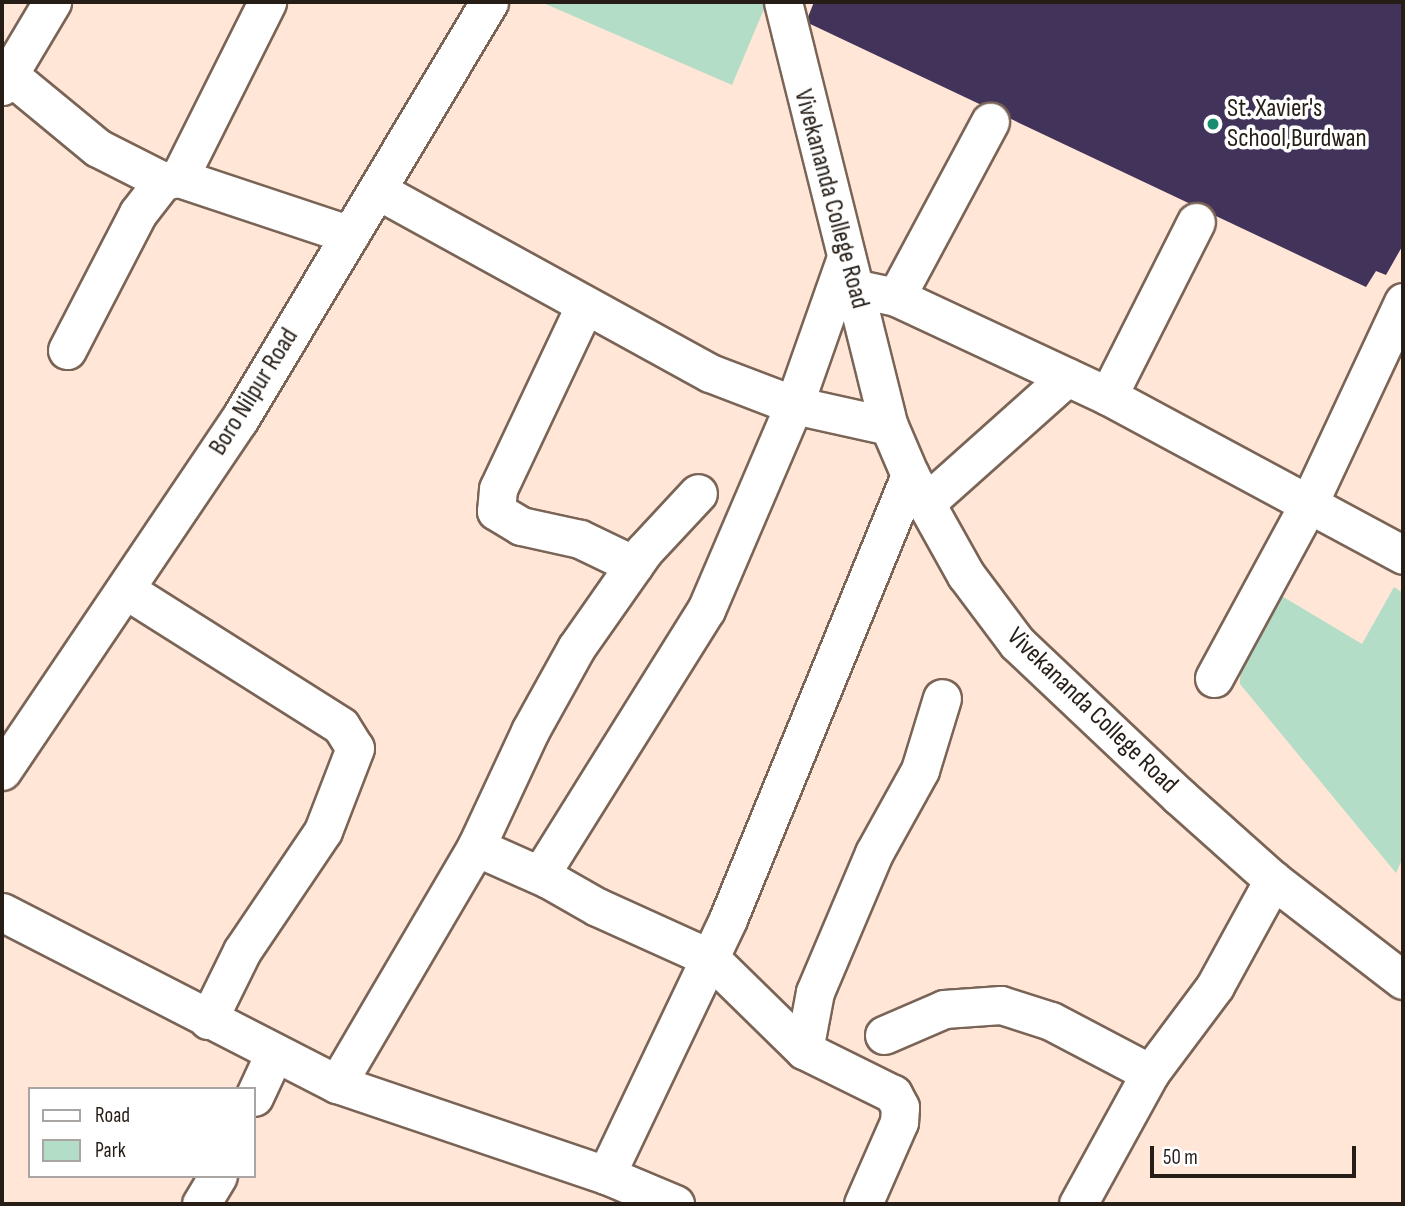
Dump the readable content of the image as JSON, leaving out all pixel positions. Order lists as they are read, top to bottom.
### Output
{
  "streets": {
    "street": ["Vivekananda College Road", "Boro Nilpur Road"]
  },
  "places": ["St. Xavier's School,Burdwan"],
  "legend": ["Road", "Park"],
  "scale_bar": "50 m"
}
